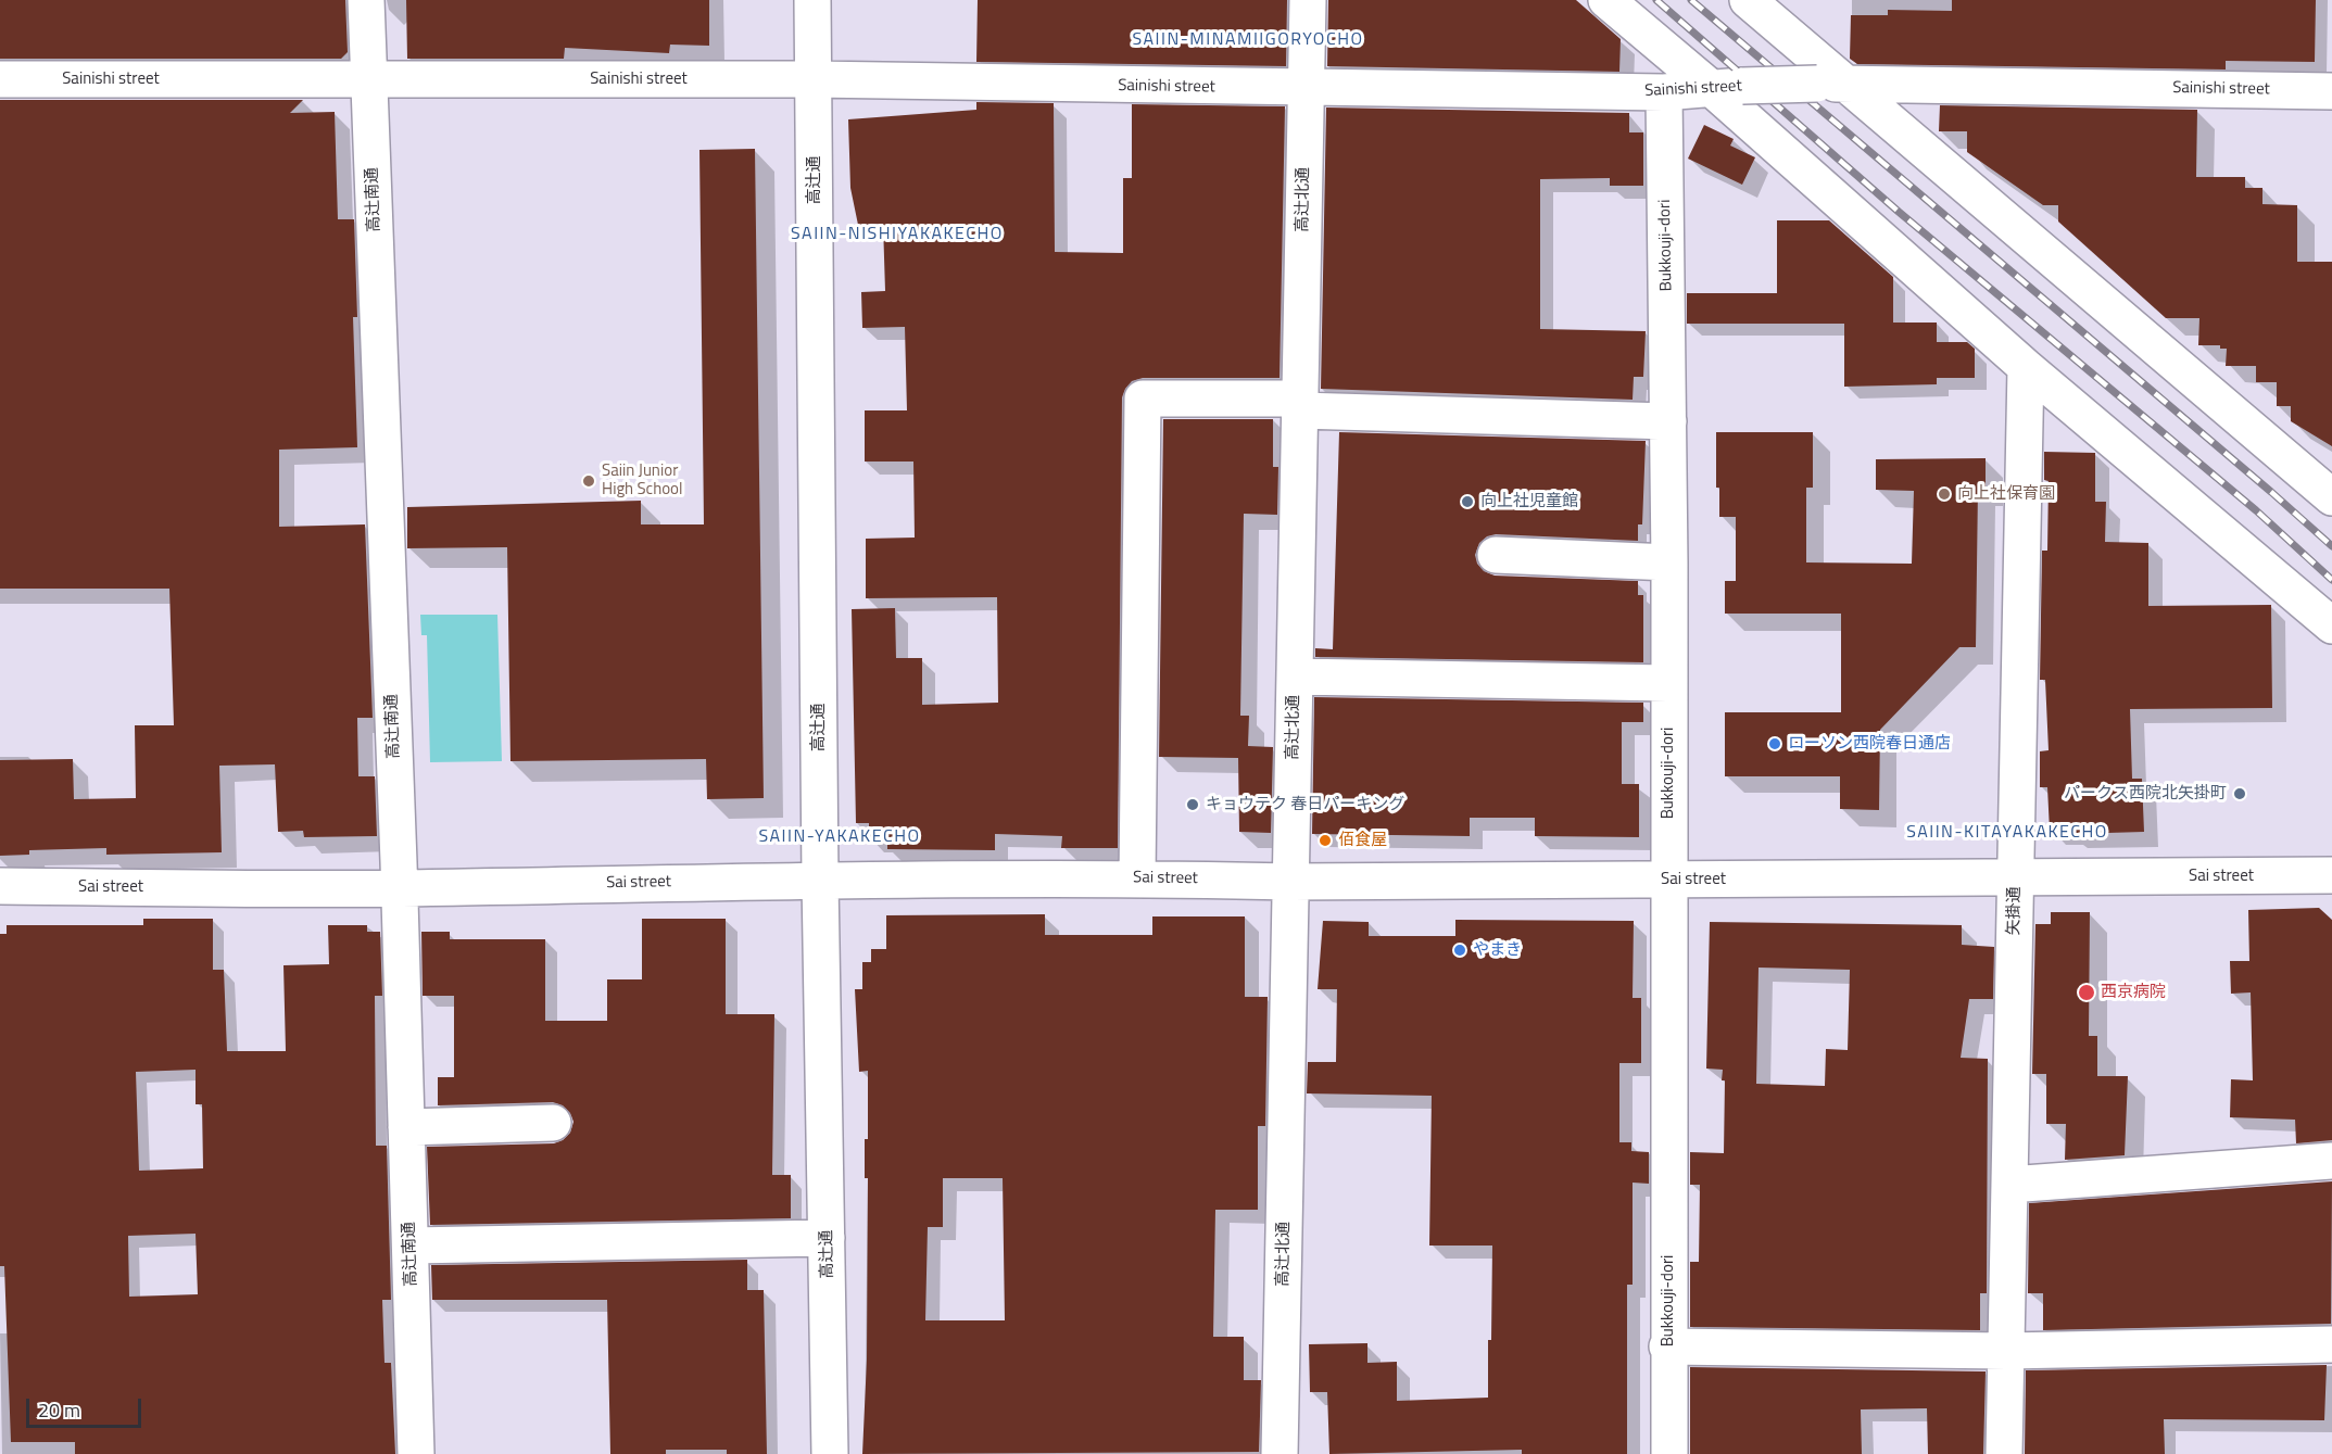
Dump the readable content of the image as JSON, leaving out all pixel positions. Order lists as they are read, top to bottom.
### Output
{
  "streets": {
    "street": [
      "Sainishi street",
      "高辻通",
      "高辻南通",
      "高辻北通",
      "Bukkouji-dori",
      "Sai street",
      "矢掛通"
    ]
  },
  "crossings": [
    ["Sainishi street", "高辻通"],
    ["Sainishi street", "高辻南通"],
    ["Sainishi street", "高辻北通"],
    ["Sainishi street", "Bukkouji-dori"],
    ["高辻通", "Sai street"],
    ["高辻南通", "Sai street"],
    ["高辻北通", "Sai street"],
    ["Bukkouji-dori", "Sai street"],
    ["Sai street", "矢掛通"]
  ],
  "districts": [
    "SAIIN-MINAMIIGORYOCHO",
    "SAIIN-NISHIYAKAKECHO",
    "SAIIN-KITAYAKAKECHO",
    "SAIIN-YAKAKECHO"
  ],
  "places": [
    "Saiin Junior High School",
    "向上社保育園",
    "向上社児童館",
    "ローソン西院春日通店",
    "パークス西院北矢掛町",
    "キョウテク 春日パーキング",
    "佰食屋",
    "やまき",
    "西京病院"
  ],
  "scale_bar": "20 m"
}
